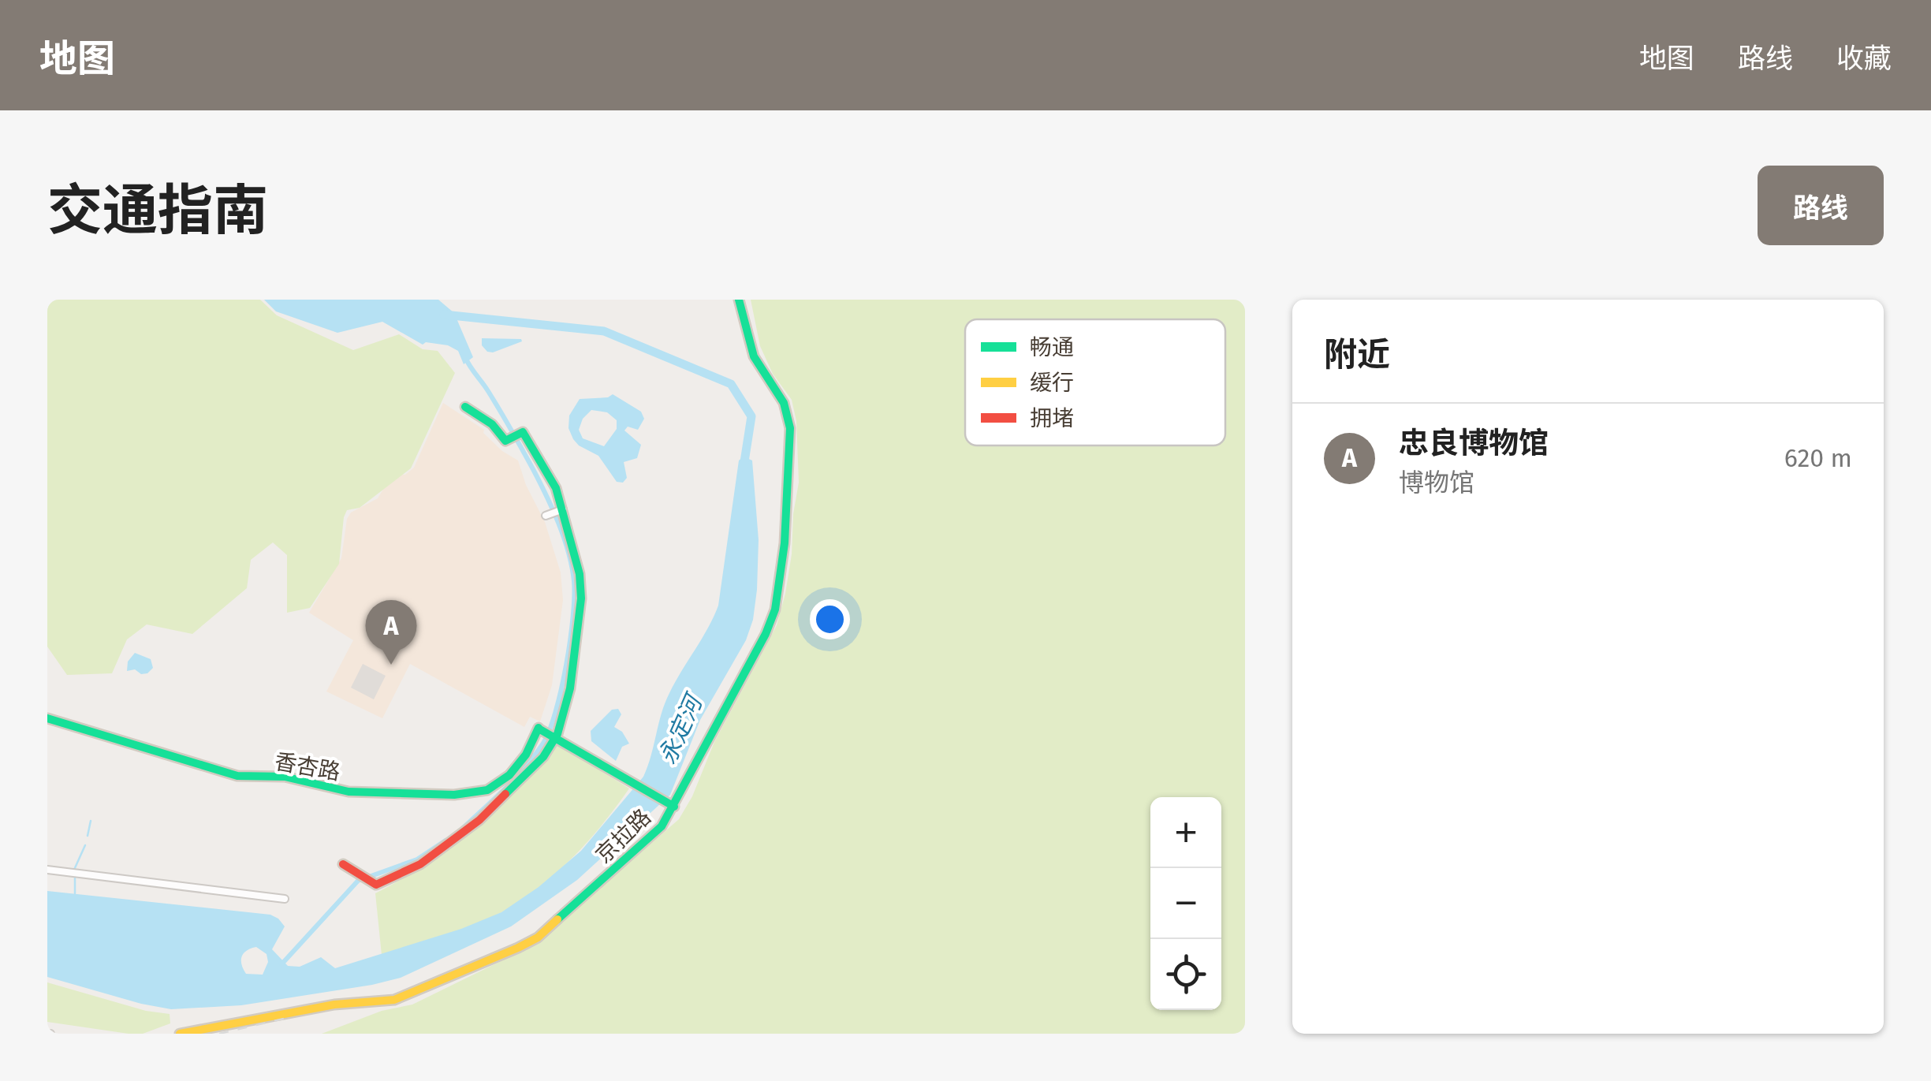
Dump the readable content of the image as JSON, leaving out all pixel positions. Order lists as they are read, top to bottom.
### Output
{
  "streets": {
    "main road": ["香杏路", "京拉路"]
  },
  "crossings": [
    ["香杏路", "京拉路"]
  ],
  "water": ["永定河"],
  "legend": ["畅通", "缓行", "拥堵"],
  "page": {
    "header": "地图",
    "nav": ["地图", "路线", "收藏"],
    "title": "交通指南",
    "buttons": "路线",
    "heading": "附近",
    "list": [
      {
        "mark": "A",
        "name": "忠良博物馆",
        "note": "博物馆",
        "value": "620 m"
      }
    ],
    "pins": "A",
    "map_buttons": ["+", "−"]
  }
}
